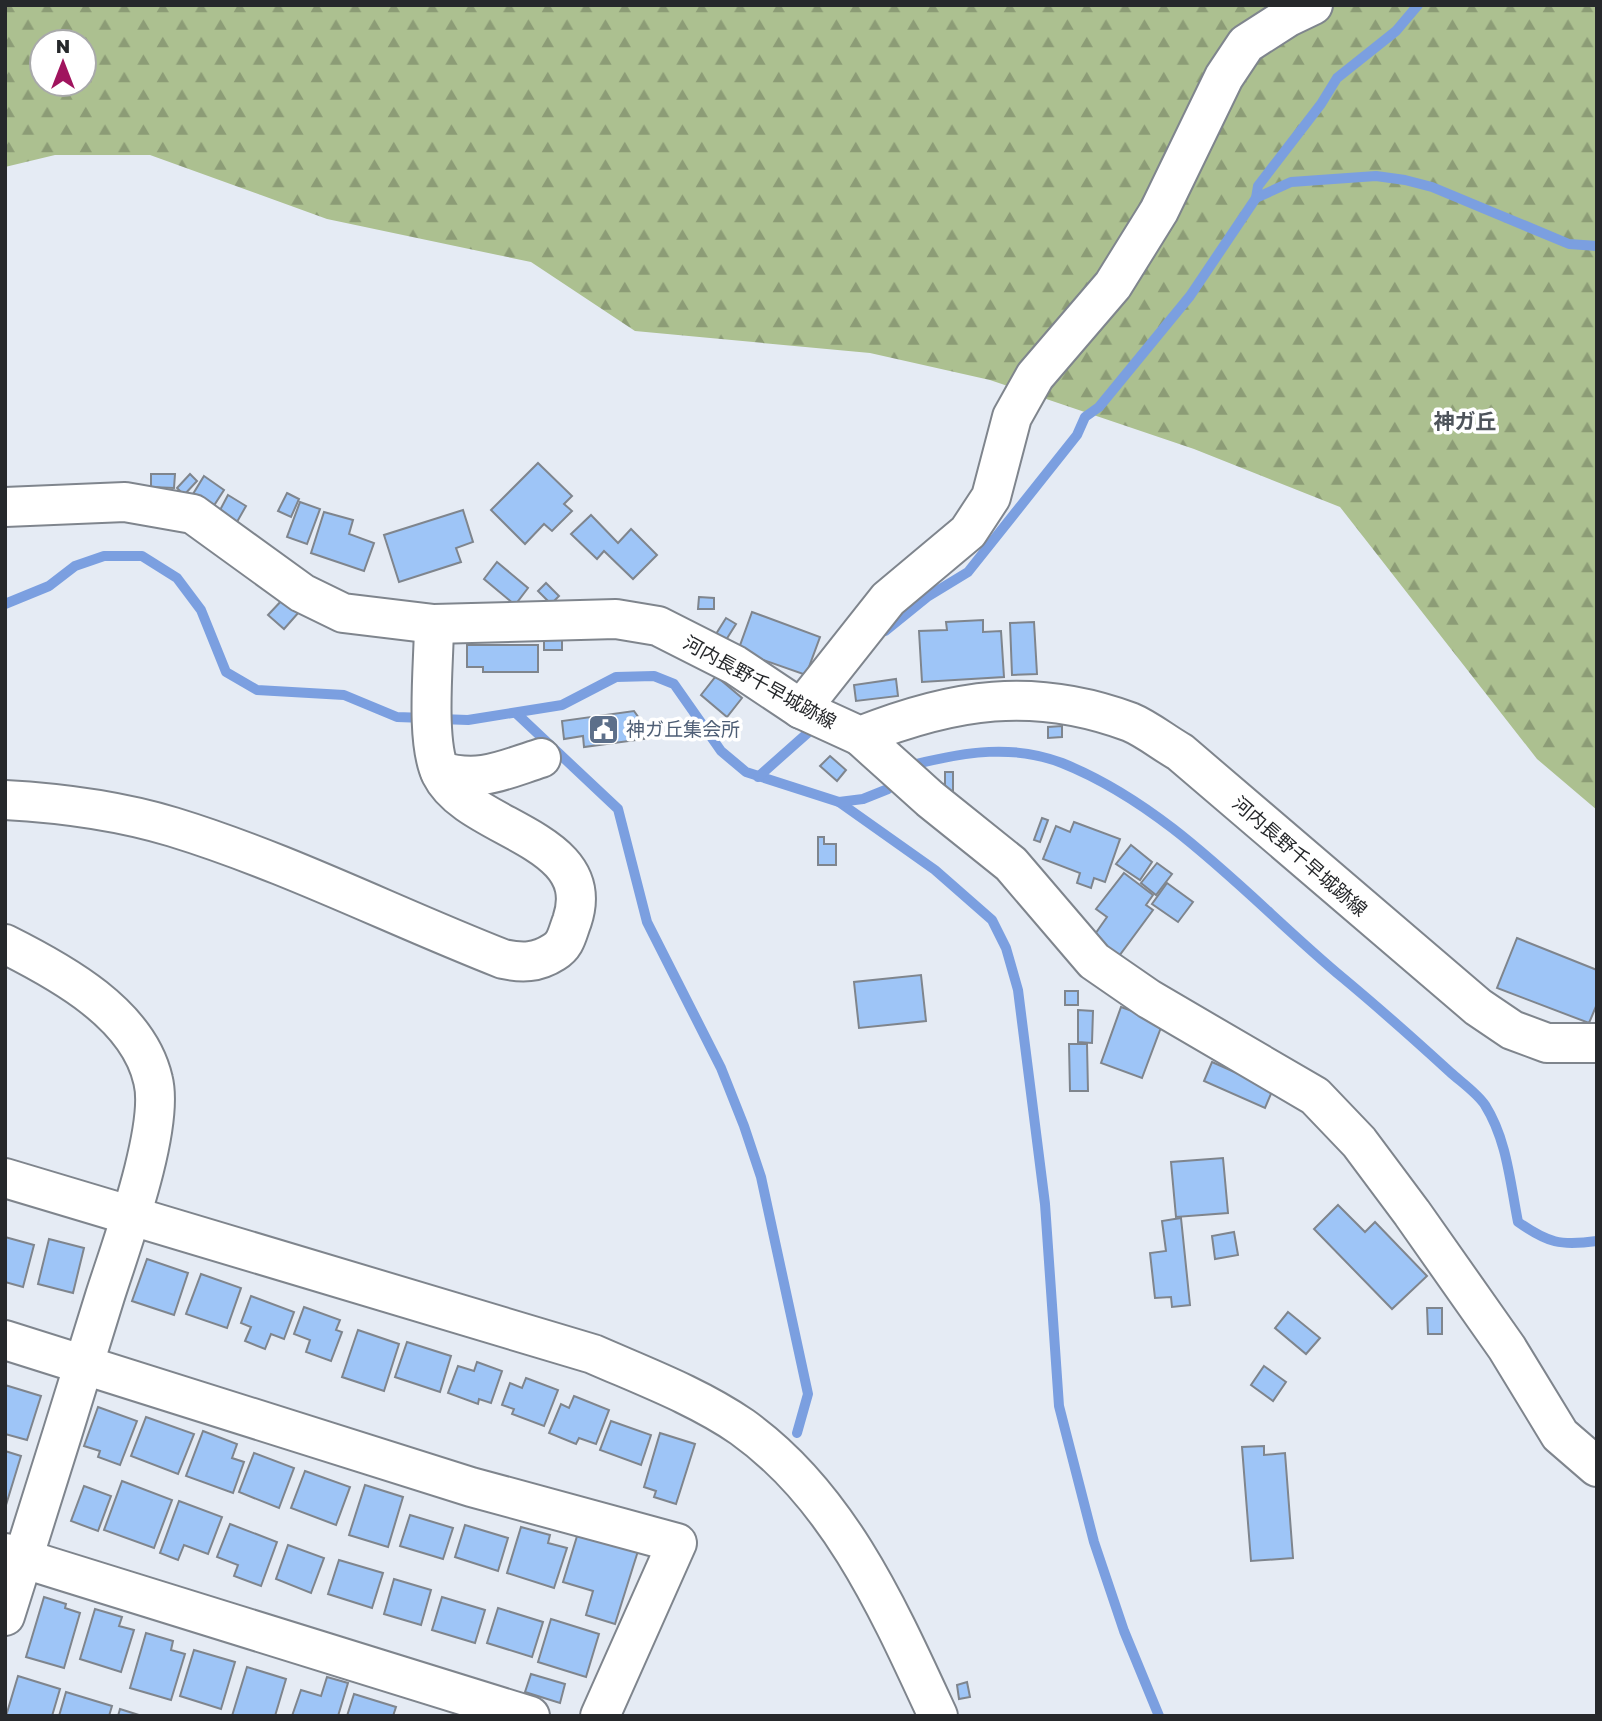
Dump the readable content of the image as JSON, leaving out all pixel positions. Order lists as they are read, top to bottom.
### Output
{
  "streets": {
    "street": ["河内長野千早城跡線"]
  },
  "districts": ["神ガ丘"],
  "places": {
    "public building": ["神ガ丘集会所"]
  },
  "north": "top"
}
